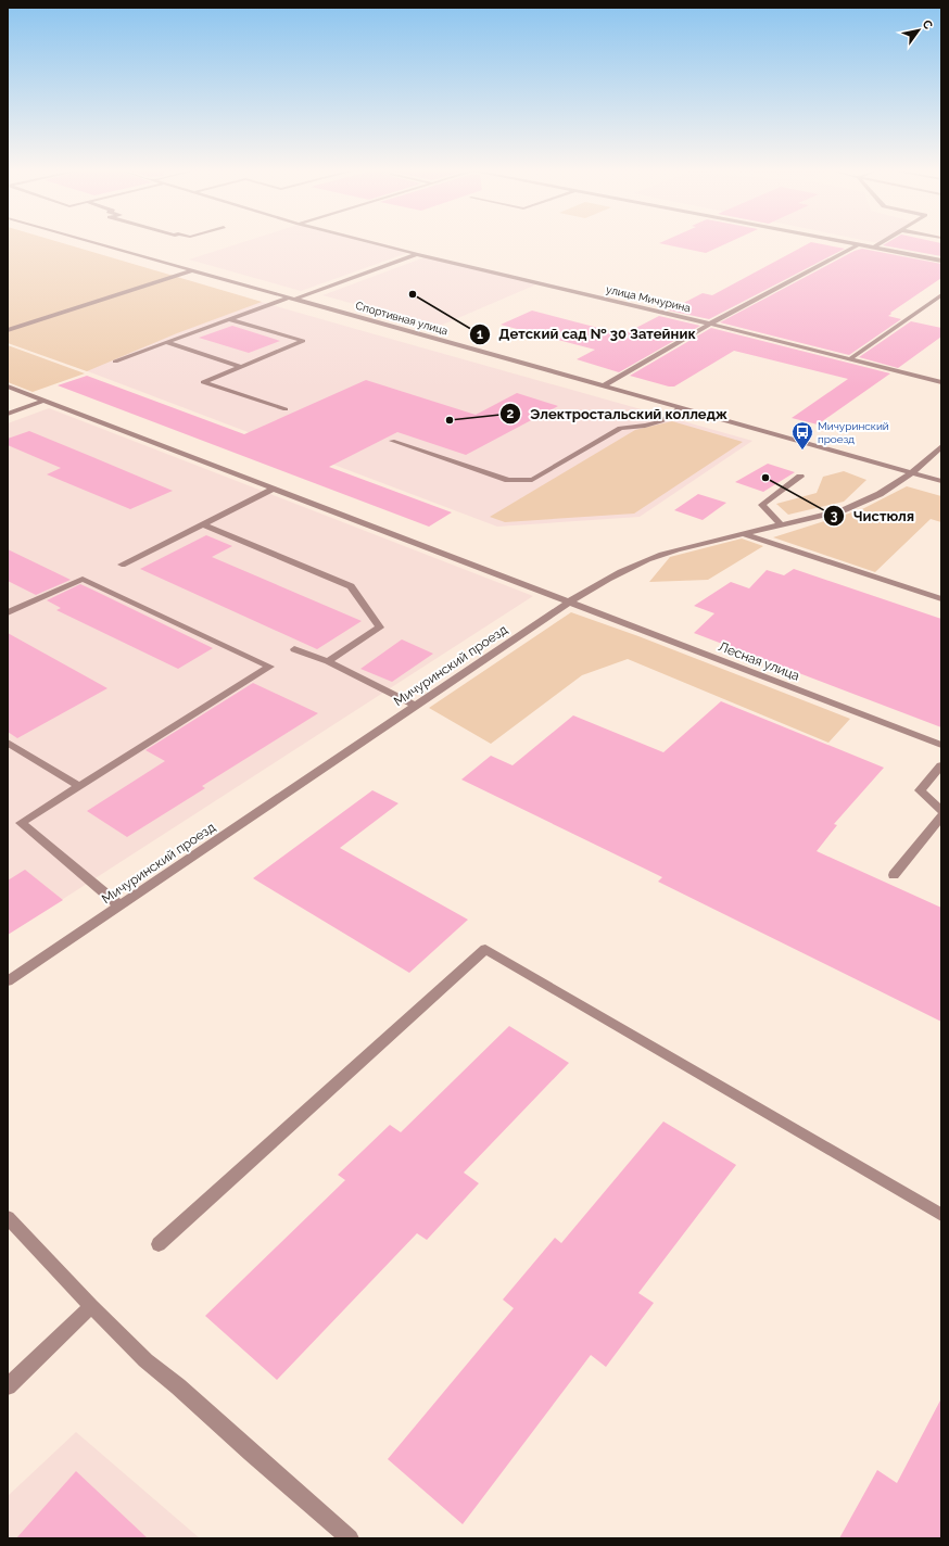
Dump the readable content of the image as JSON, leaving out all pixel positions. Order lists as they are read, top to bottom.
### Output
{
  "streets": {
    "street": [
      "улица Мичурина",
      "Спортивная улица",
      "Лесная улица",
      "Мичуринский проезд"
    ]
  },
  "crossings": [
    ["Спортивная улица", "Мичуринский проезд"],
    ["Лесная улица", "Мичуринский проезд"]
  ],
  "places": {
    "other": ["Детский сад № 30 Затейник", "Электростальский колледж", "Чистюля"],
    "bus stop": ["Мичуринский проезд"]
  },
  "north": "top right"
}
